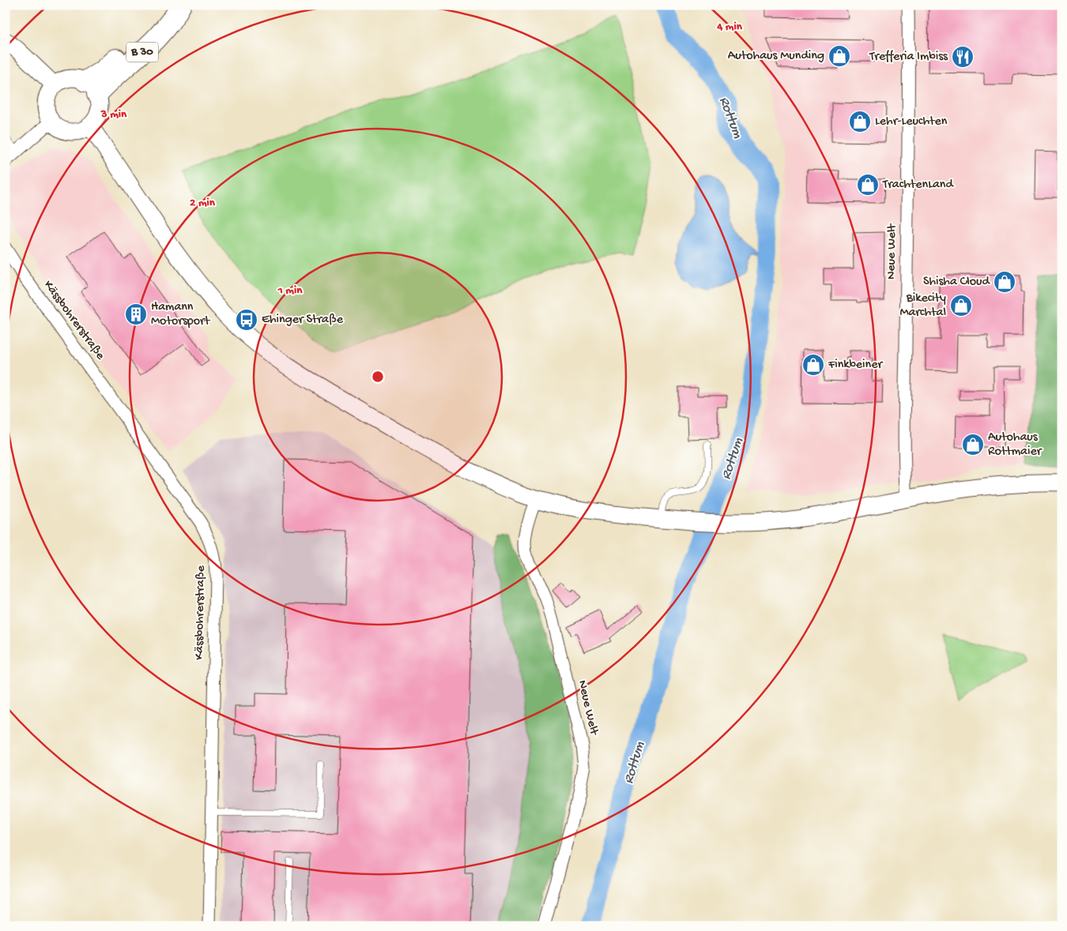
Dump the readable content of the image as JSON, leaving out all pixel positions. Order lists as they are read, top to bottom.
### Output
{
  "streets": {
    "highway": ["B 30"],
    "street": ["Neue Welt", "Kässbohrerstraße"]
  },
  "water": ["Rottum"],
  "places": {
    "shop": [
      "Autohaus Munding",
      "Lehr-Leuchten",
      "TrachtenLand",
      "Shisha Cloud",
      "Bikecity Marchtal",
      "Finkbeiner",
      "Autohaus Rottmaier"
    ],
    "restaurant": ["Trefferia Imbiss"],
    "building": ["Hamann Motorsport"],
    "bus stop": ["Ehinger Straße"]
  },
  "rings": [
    "4 min",
    "3 min",
    "2 min",
    "1 min"
  ]
}
